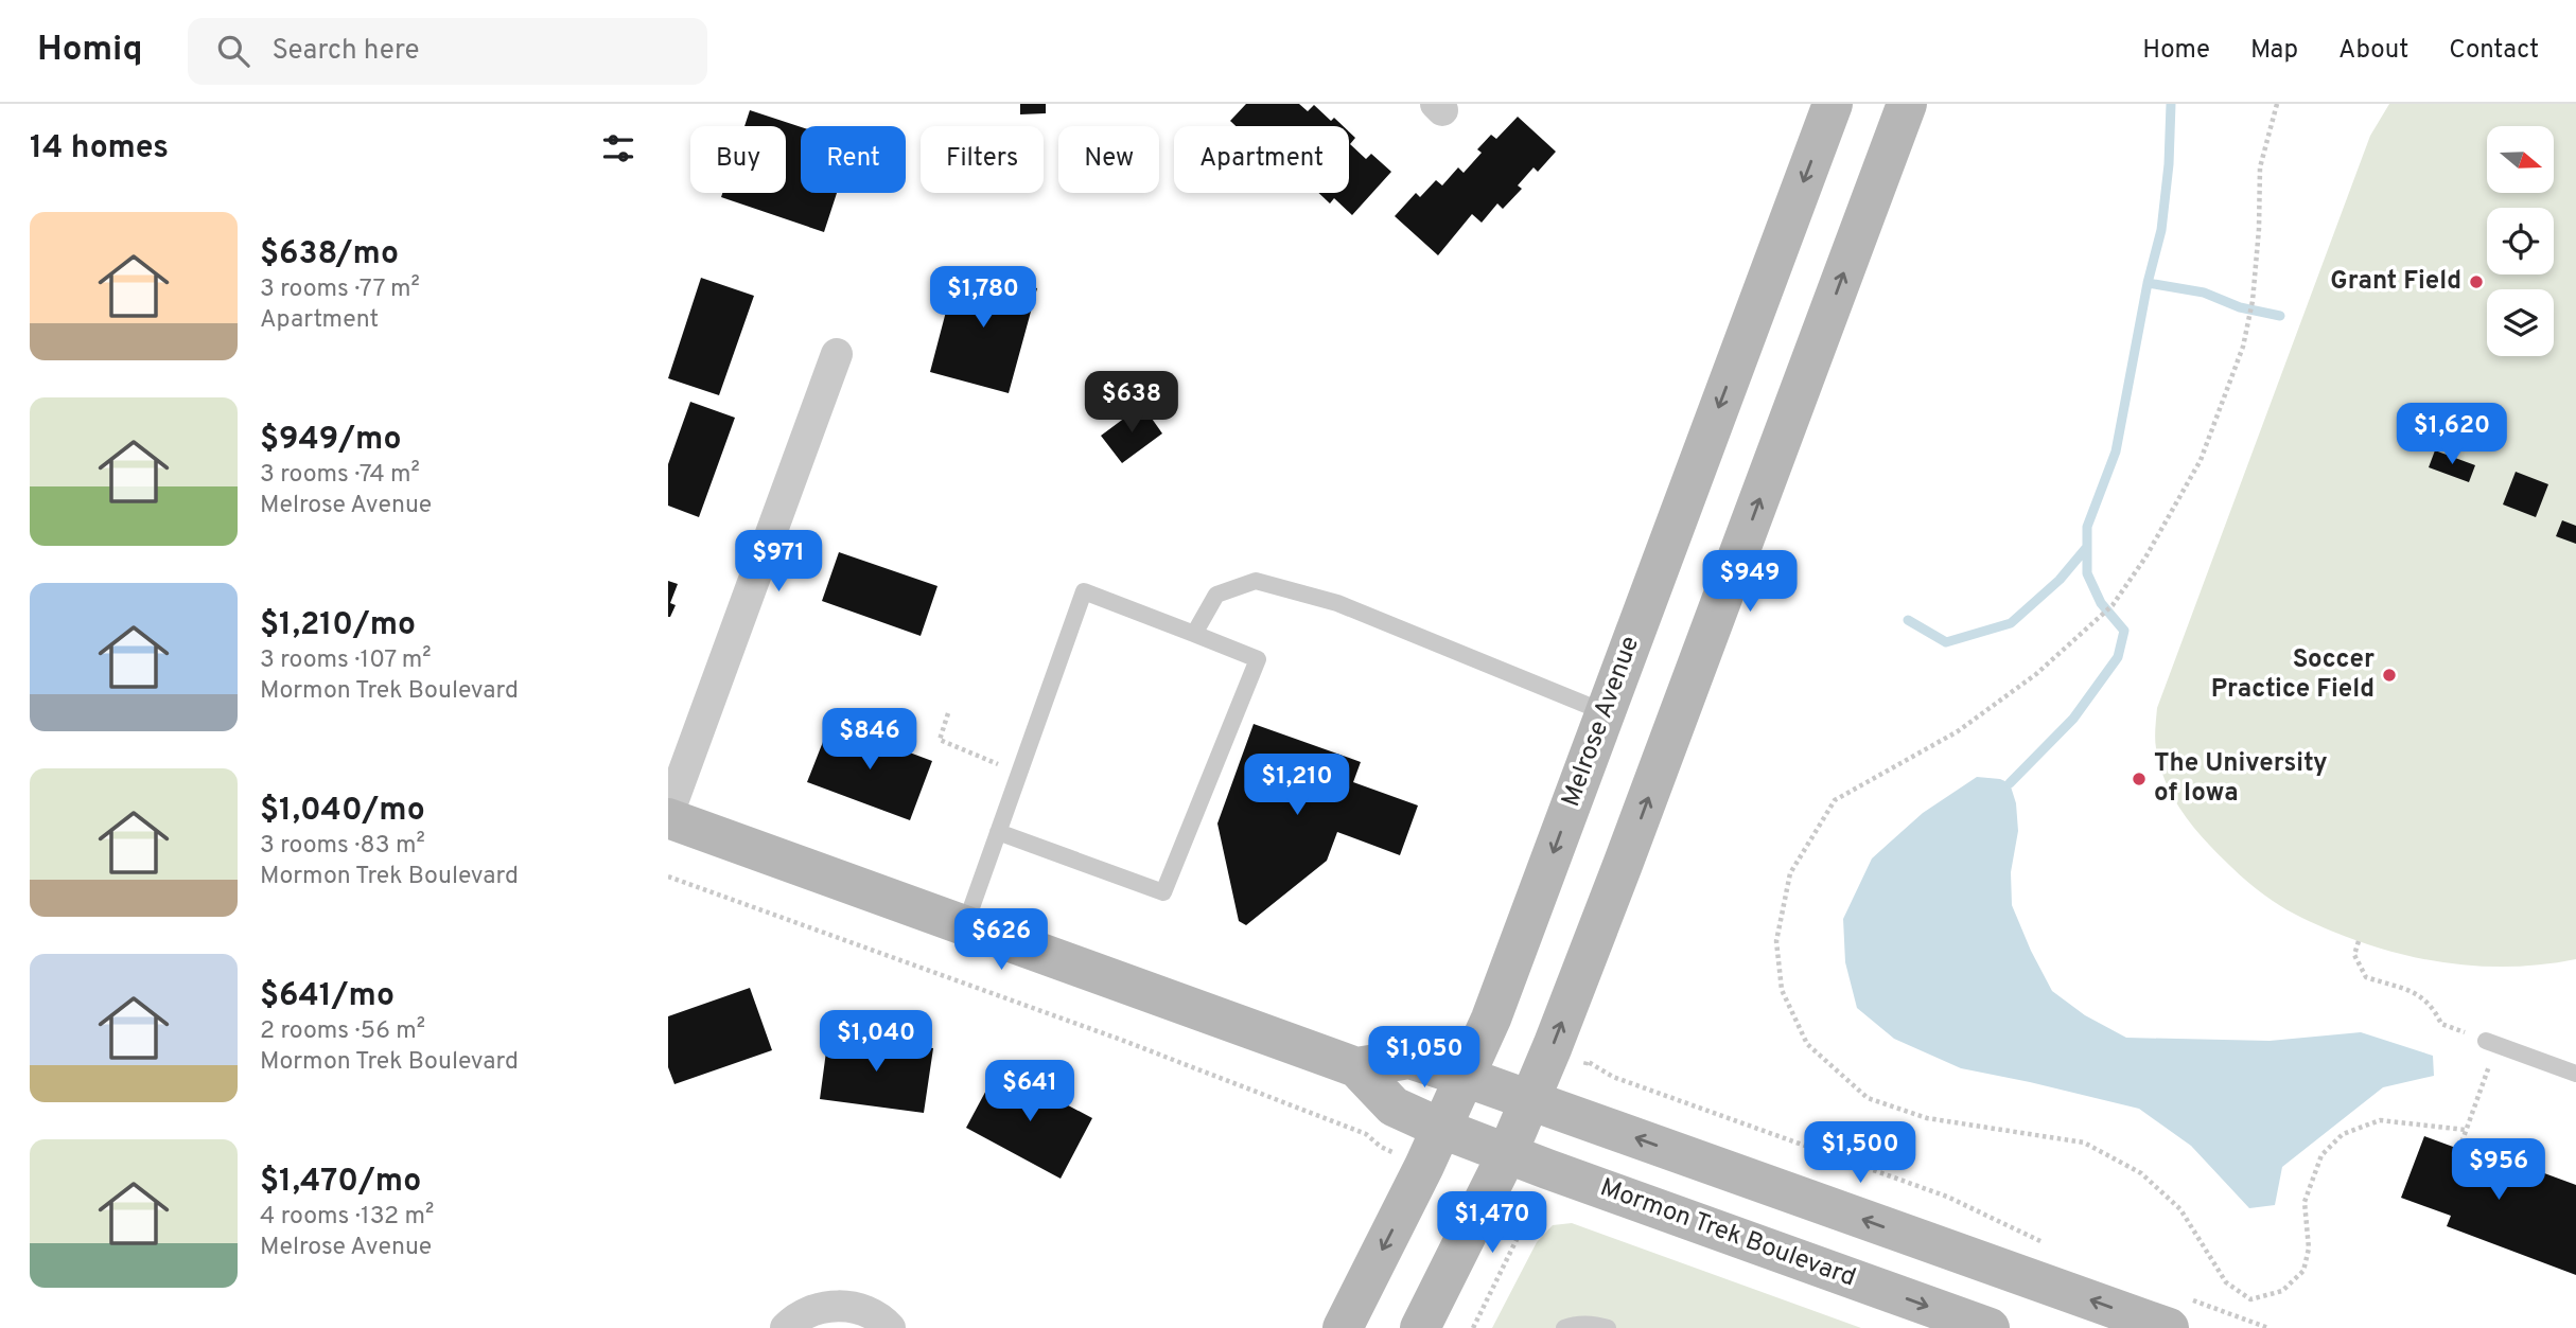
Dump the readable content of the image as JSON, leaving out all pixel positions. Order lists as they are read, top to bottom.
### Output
{
  "streets": {
    "main road": ["Melrose Avenue", "Mormon Trek Boulevard"]
  },
  "crossings": [
    ["Melrose Avenue", "Mormon Trek Boulevard"]
  ],
  "places": ["Grant Field", "Soccer Practice Field", "The University of Iowa"],
  "north": "right",
  "page": {
    "header": "Homiq",
    "search": "Search here",
    "nav": [
      "Home",
      "Map",
      "About",
      "Contact"
    ],
    "heading": "14 homes",
    "chip": [
      "Buy",
      "Rent",
      "Filters",
      "New",
      "Apartment"
    ],
    "list": [
      {
        "name": "$638/mo",
        "note": "3 rooms · 77 m² · Apartment"
      },
      {
        "name": "$949/mo",
        "note": "3 rooms · 74 m² · Melrose Avenue"
      },
      {
        "name": "$1,210/mo",
        "note": "3 rooms · 107 m² · Mormon Trek Boulevard"
      },
      {
        "name": "$1,040/mo",
        "note": "3 rooms · 83 m² · Mormon Trek Boulevard"
      },
      {
        "name": "$641/mo",
        "note": "2 rooms · 56 m² · Mormon Trek Boulevard"
      },
      {
        "name": "$1,470/mo",
        "note": "4 rooms · 132 m² · Melrose Avenue"
      }
    ],
    "price": [
      "$1,780",
      "$638",
      "$1,620",
      "$971",
      "$949",
      "$846",
      "$1,210",
      "$626",
      "$1,040",
      "$1,050",
      "$641",
      "$1,500",
      "$956",
      "$1,470"
    ]
  }
}
